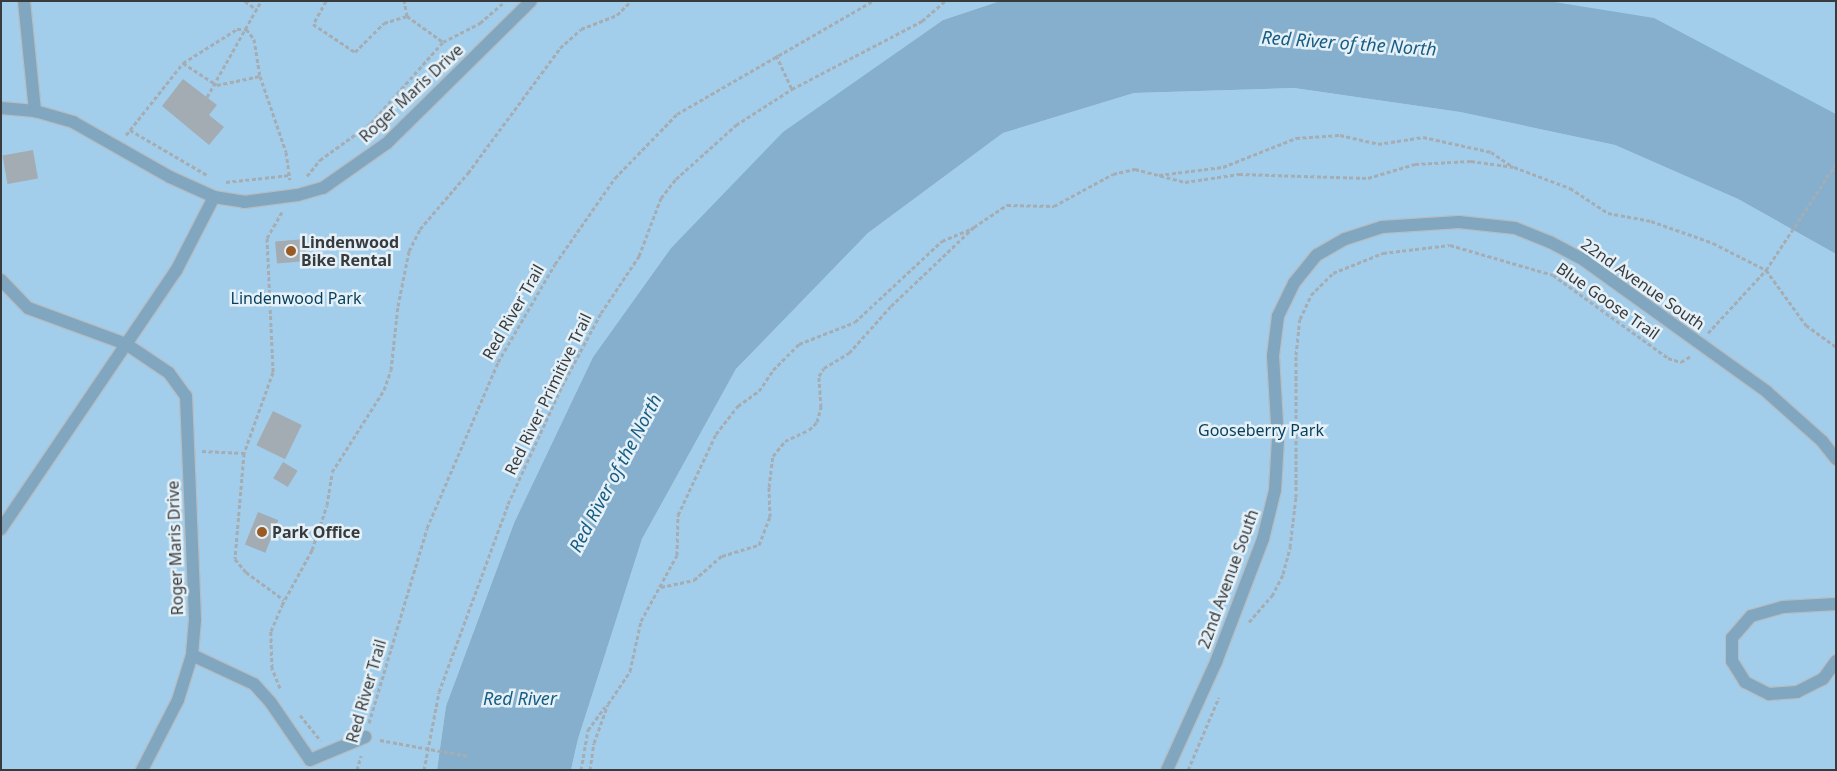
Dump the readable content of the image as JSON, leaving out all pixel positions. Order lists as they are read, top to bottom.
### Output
{
  "streets": {
    "street": ["Roger Maris Drive", "22nd Avenue South"],
    "path": ["Blue Goose Trail", "Red River Trail", "Red River Primitive Trail"]
  },
  "crossings": [
    ["22nd Avenue South", "Blue Goose Trail"]
  ],
  "water": ["Red River of the North", "Red River"],
  "parks": ["Lindenwood Park", "Gooseberry Park"],
  "places": ["Lindenwood Bike Rental", "Park Office"]
}
